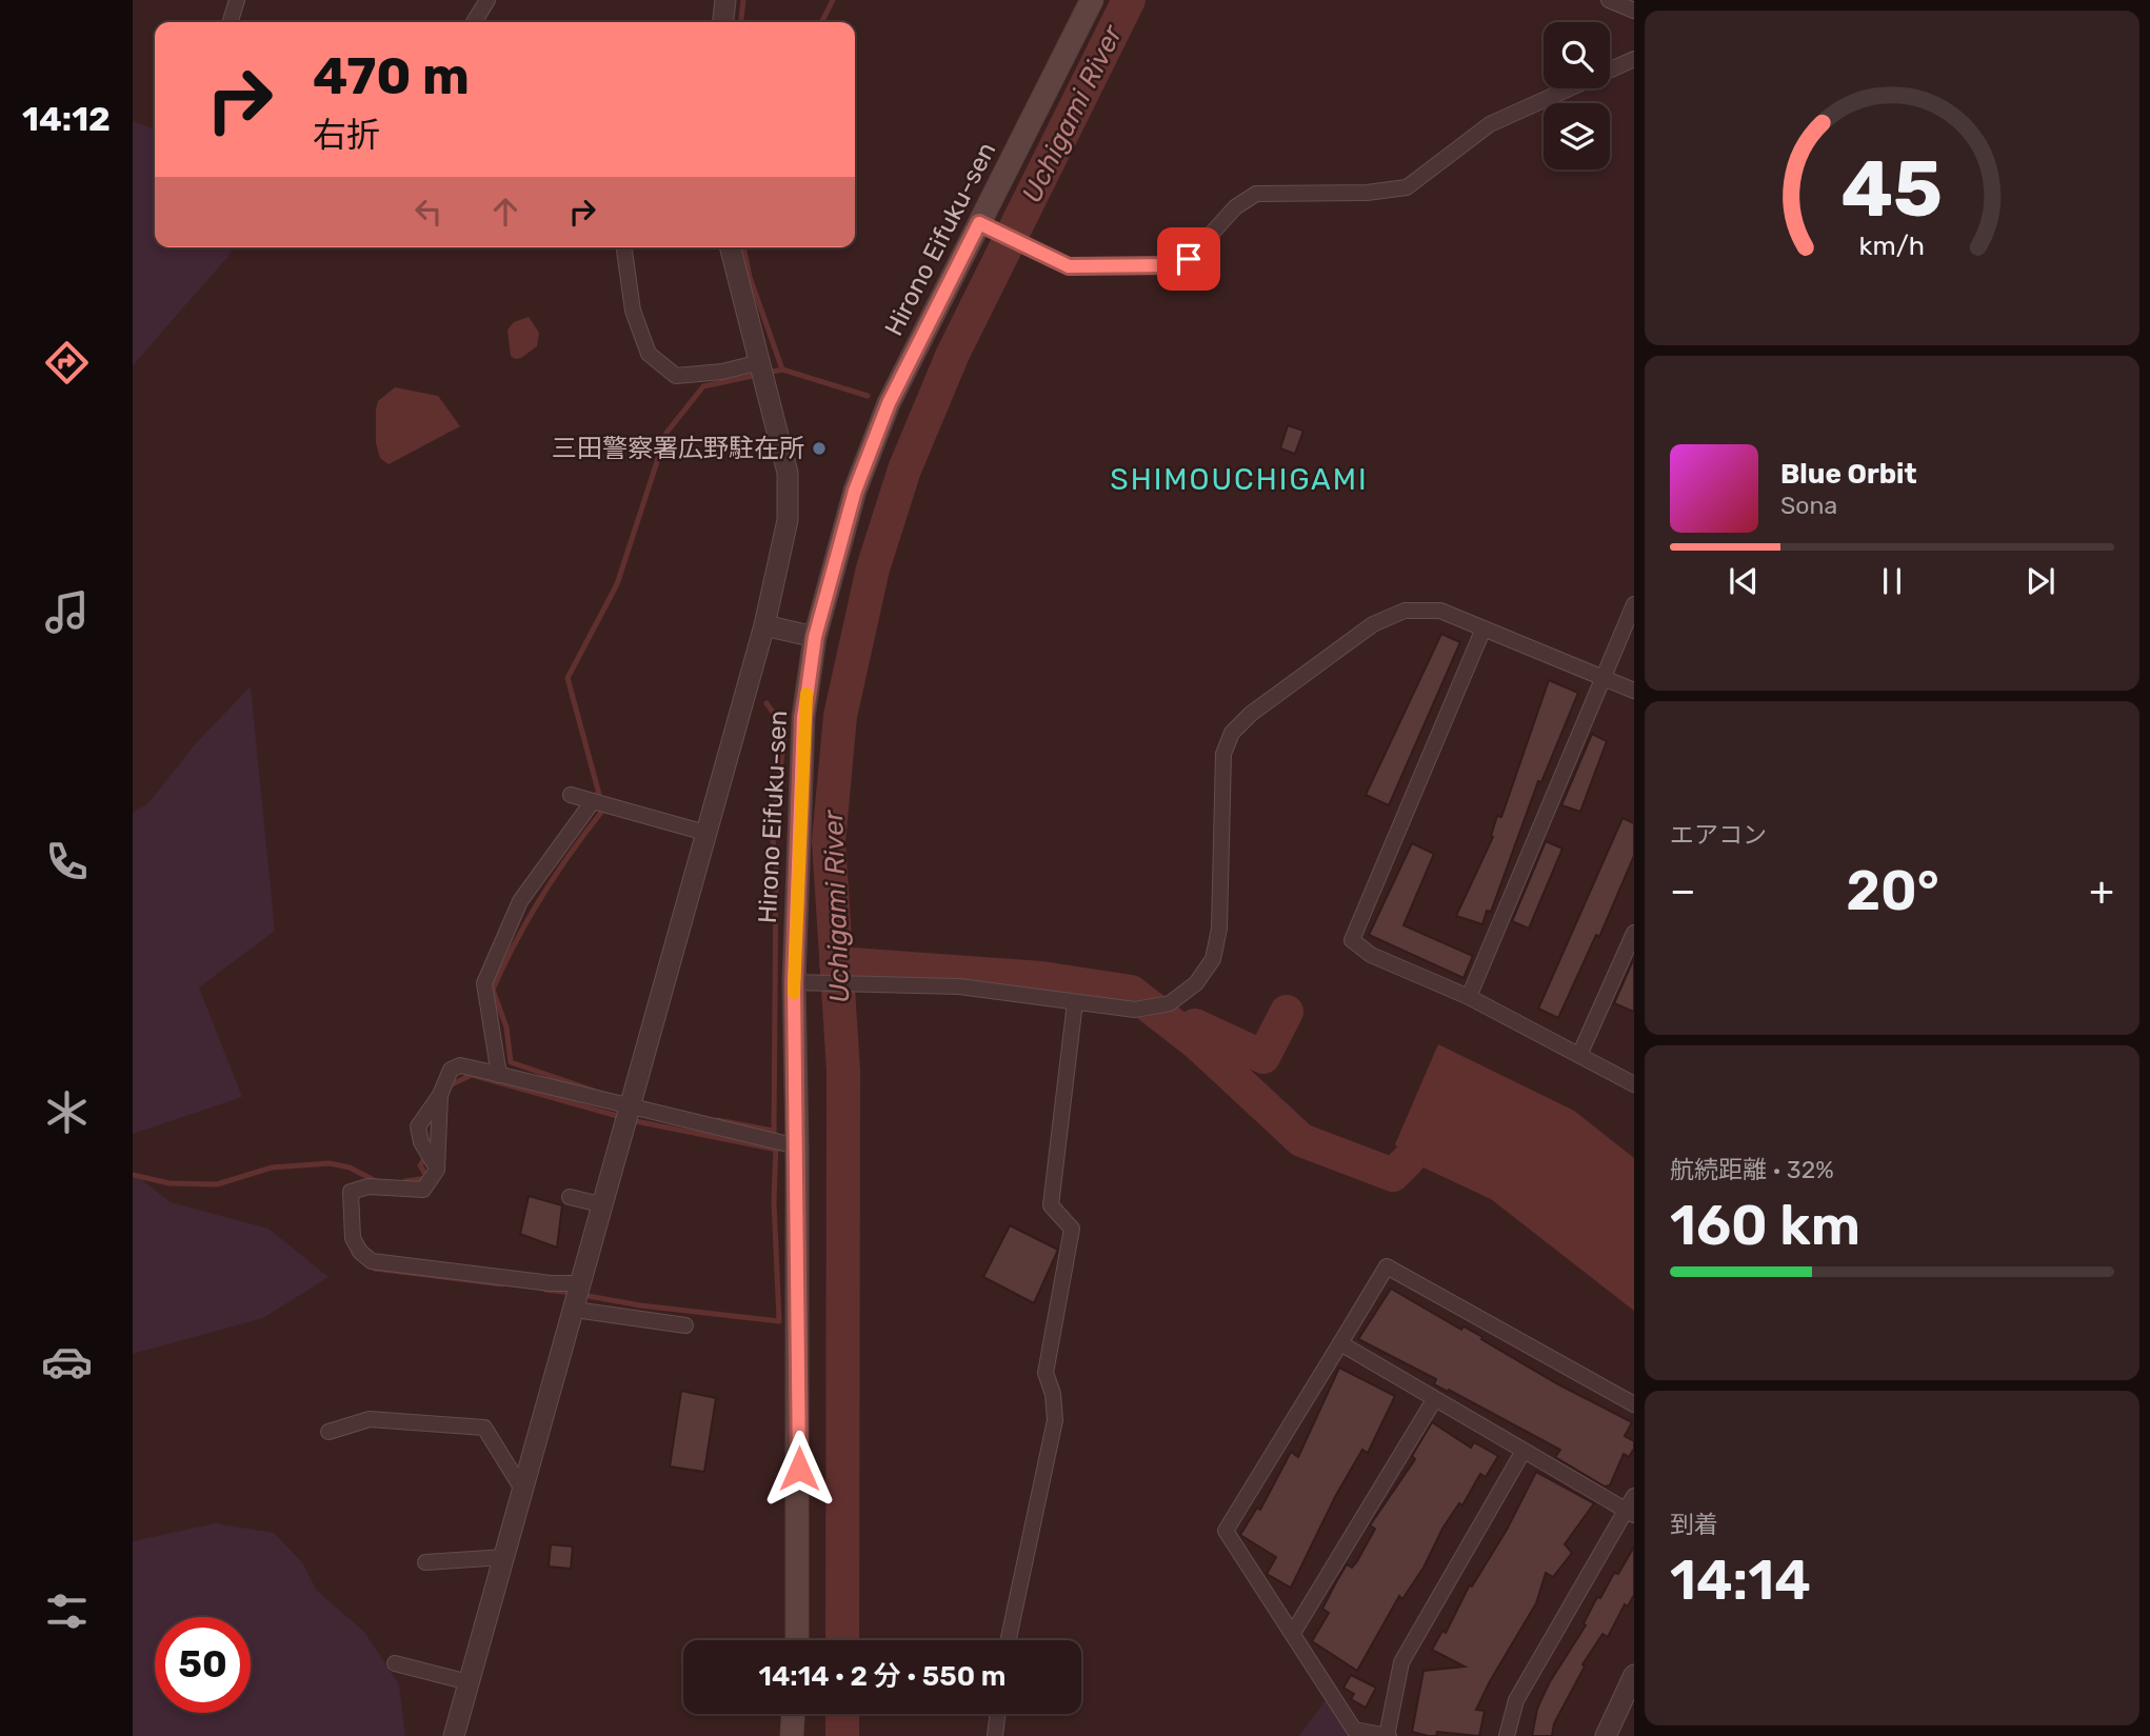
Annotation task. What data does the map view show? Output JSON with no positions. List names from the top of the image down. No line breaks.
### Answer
{"streets":{"main road":["Hirono Eifuku-sen"]},"districts":["SHIMOUCHIGAMI"],"water":["Uchigami River"],"places":["三田警察署広野駐在所"],"page":{"tabs":"14:12","turn":["470 m","右折"],"song":["Blue Orbit","Sona"],"tile":["エアコン",["航続距離 · 32%","160 km"],["到着","14:14"]],"heat":["−","20°","+"],"limit":"50","trip":"14:14 · 2 分 · 550 m","gauge":["45","km/h"]}}
